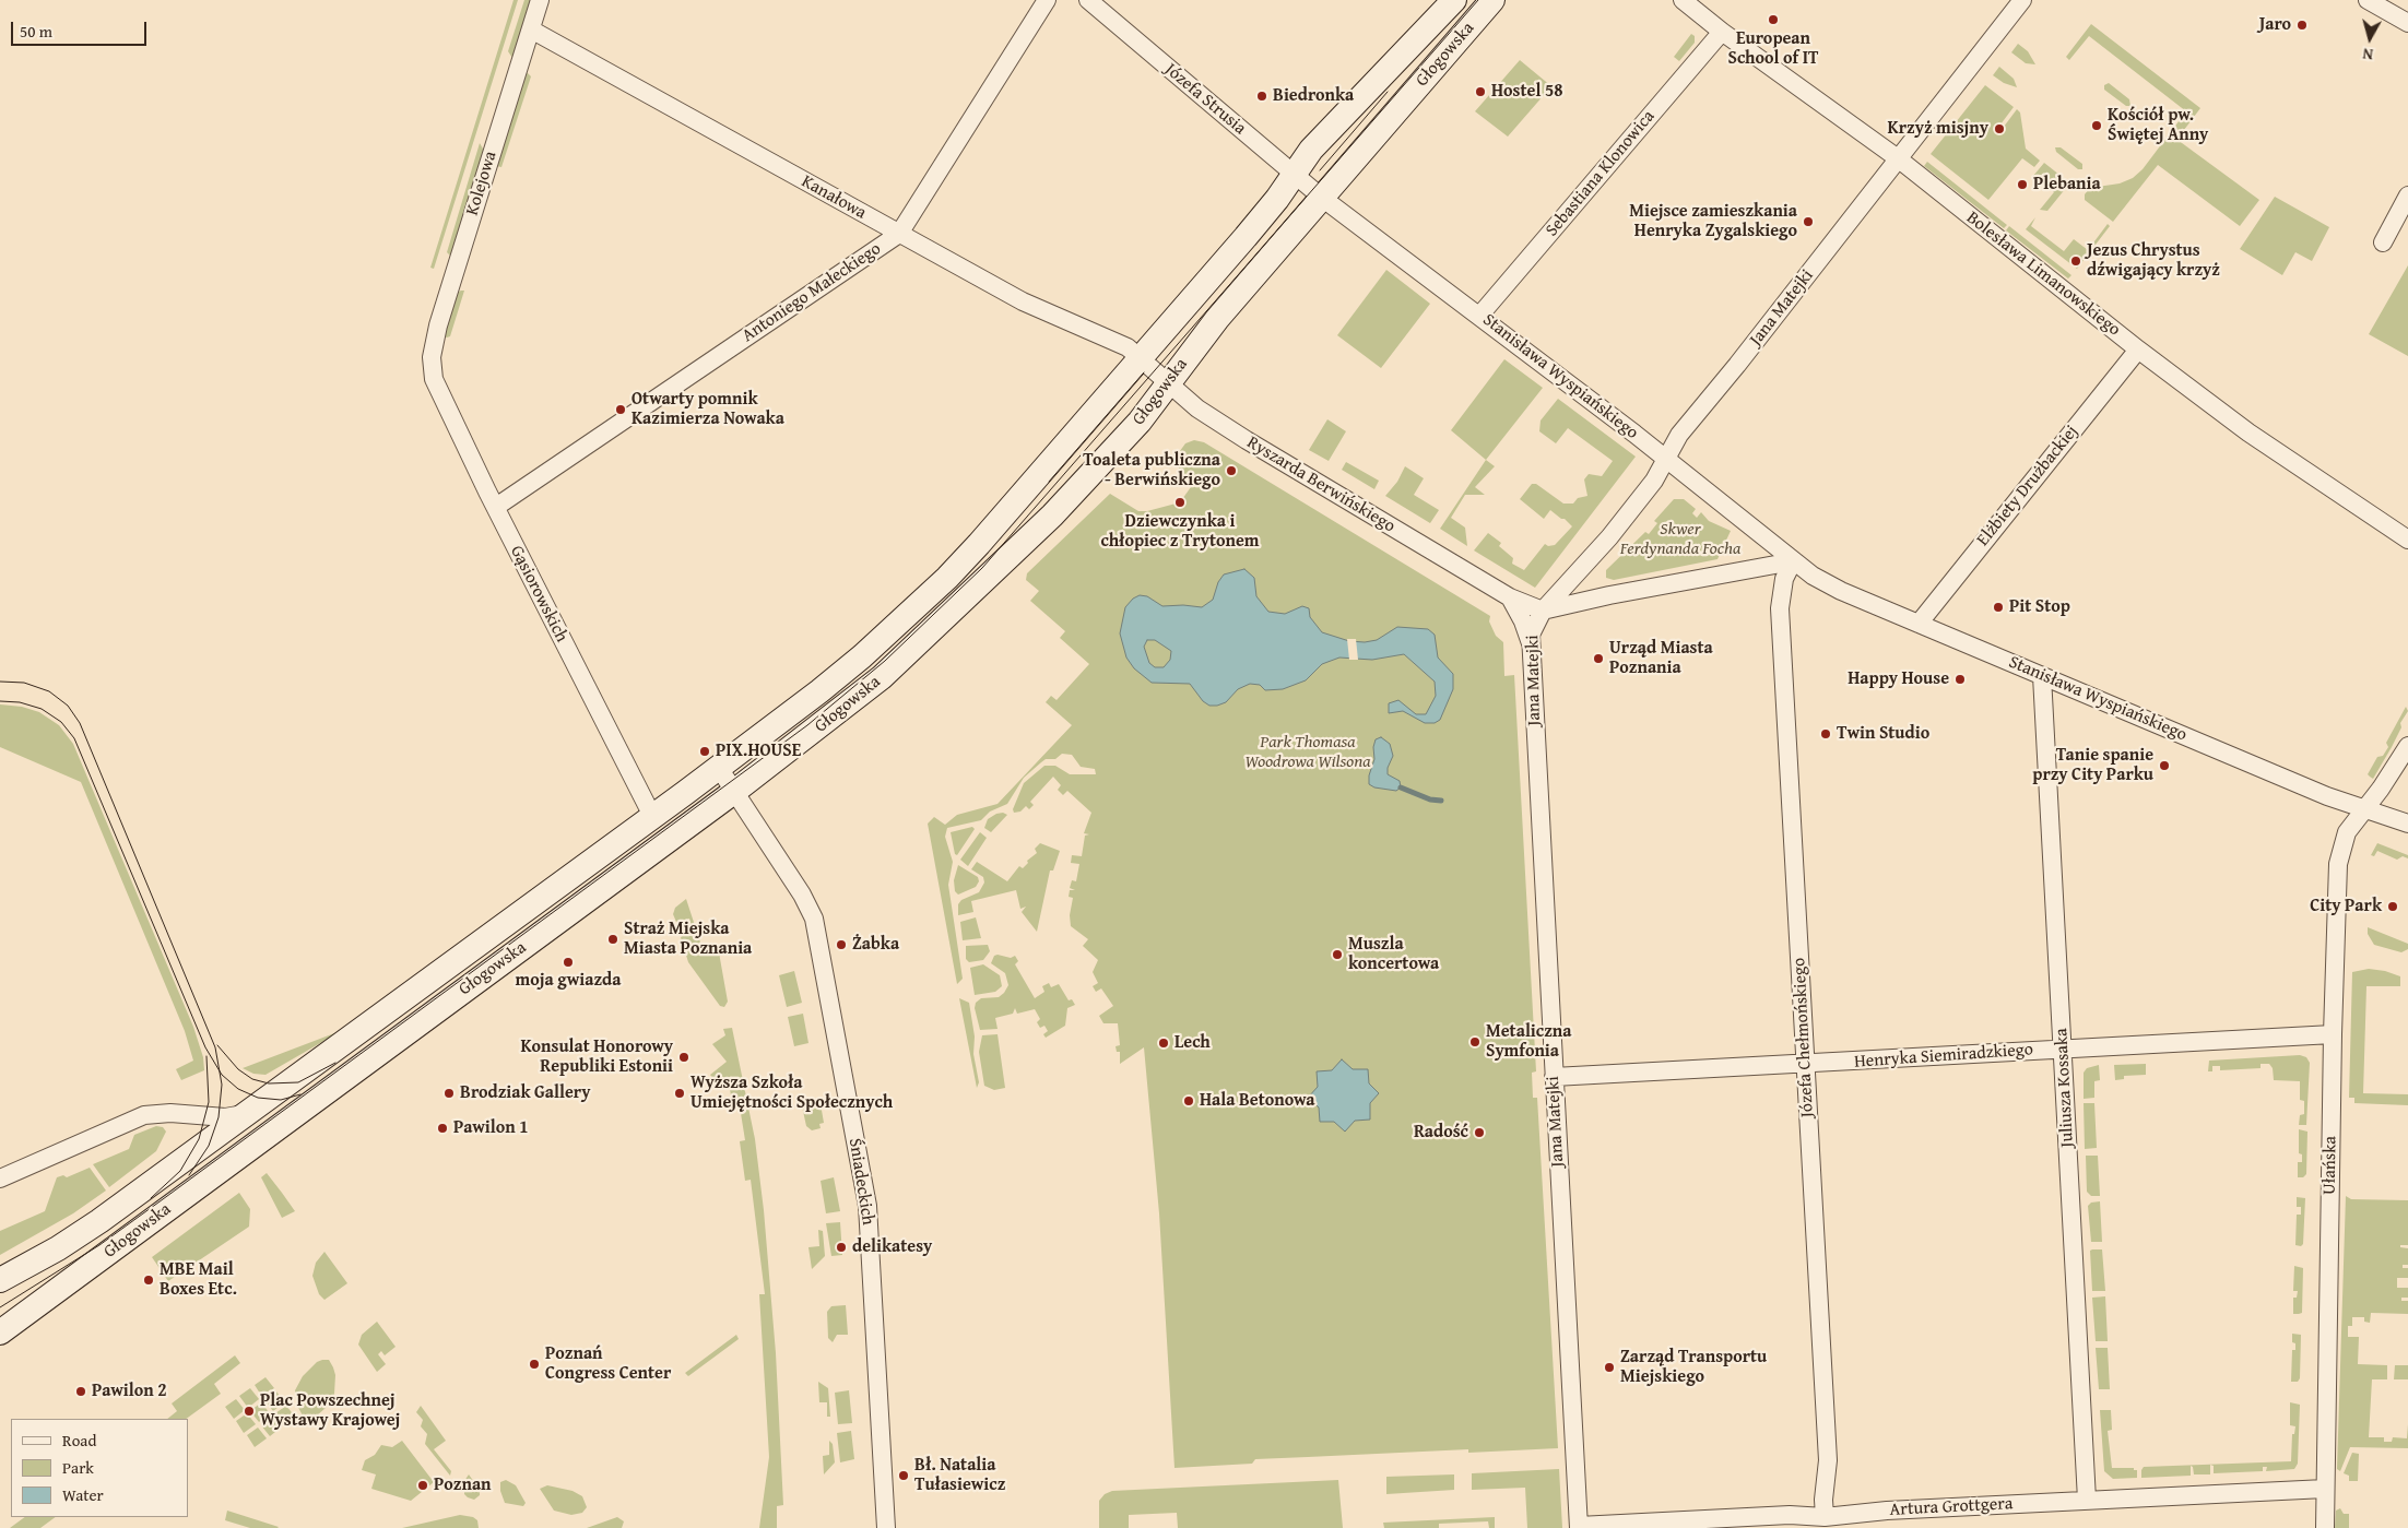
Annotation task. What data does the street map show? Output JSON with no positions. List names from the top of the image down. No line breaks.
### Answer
{"streets":{"street":["Głogowska","Józefa Strusia","Sebastiana Klonowica","Kolejowa","Kanałowa","Bolesława Limanowskiego","Antoniego Małeckiego","Jana Matejki","Stanisława Wyspiańskiego","Ryszarda Berwińskiego","Elżbiety Drużbackiej","Gąsiorowskich","Józefa Chełmońskiego","Henryka Siemiradzkiego","Juliusza Kossaka","Ułańska","Śniadeckich","Artura Grottgera"]},"crossings":[["Głogowska","Józefa Strusia"],["Głogowska","Kanałowa"],["Głogowska","Stanisława Wyspiańskiego"],["Głogowska","Ryszarda Berwińskiego"],["Głogowska","Gąsiorowskich"],["Głogowska","Śniadeckich"],["Józefa Strusia","Stanisława Wyspiańskiego"],["Sebastiana Klonowica","Bolesława Limanowskiego"],["Sebastiana Klonowica","Stanisława Wyspiańskiego"],["Kolejowa","Kanałowa"],["Kolejowa","Gąsiorowskich"],["Kanałowa","Antoniego Małeckiego"],["Kanałowa","Ryszarda Berwińskiego"],["Bolesława Limanowskiego","Jana Matejki"],["Bolesława Limanowskiego","Elżbiety Drużbackiej"],["Antoniego Małeckiego","Gąsiorowskich"],["Jana Matejki","Stanisława Wyspiańskiego"],["Jana Matejki","Ryszarda Berwińskiego"],["Jana Matejki","Henryka Siemiradzkiego"],["Jana Matejki","Artura Grottgera"],["Stanisława Wyspiańskiego","Elżbiety Drużbackiej"],["Stanisława Wyspiańskiego","Józefa Chełmońskiego"],["Stanisława Wyspiańskiego","Juliusza Kossaka"],["Stanisława Wyspiańskiego","Ułańska"],["Józefa Chełmońskiego","Henryka Siemiradzkiego"],["Józefa Chełmońskiego","Artura Grottgera"],["Henryka Siemiradzkiego","Juliusza Kossaka"],["Henryka Siemiradzkiego","Ułańska"],["Juliusza Kossaka","Artura Grottgera"],["Ułańska","Artura Grottgera"]],"parks":["Skwer Ferdynanda Focha","Park Thomasa Woodrowa Wilsona"],"places":["European School of IT","Jaro","Hostel 58","Biedronka","Kościół pw. Świętej Anny","Krzyż misjny","Plebania","Miejsce zamieszkania Henryka Zygalskiego","Jezus Chrystus dźwigający krzyż","Otwarty pomnik Kazimierza Nowaka","Toaleta publiczna - Berwińskiego","Dziewczynka i chłopiec z Trytonem","Pit Stop","Urząd Miasta Poznania","Happy House","Twin Studio","PIX.HOUSE","Tanie spanie przy City Parku","City Park","Straż Miejska Miasta Poznania","Żabka","Muszla koncertowa","moja gwiazda","Metaliczna Symfonia","Lech","Konsulat Honorowy Republiki Estonii","Brodziak Gallery","Wyższa Szkoła Umiejętności Społecznych","Hala Betonowa","Pawilon 1","Radość","delikatesy","MBE Mail Boxes Etc.","Poznań Congress Center","Zarząd Transportu Miejskiego","Pawilon 2","Plac Powszechnej Wystawy Krajowej","Bł. Natalia Tułasiewicz","Poznan"],"legend":["Road","Park","Water"],"scale_bar":"50 m","north":"bottom"}
